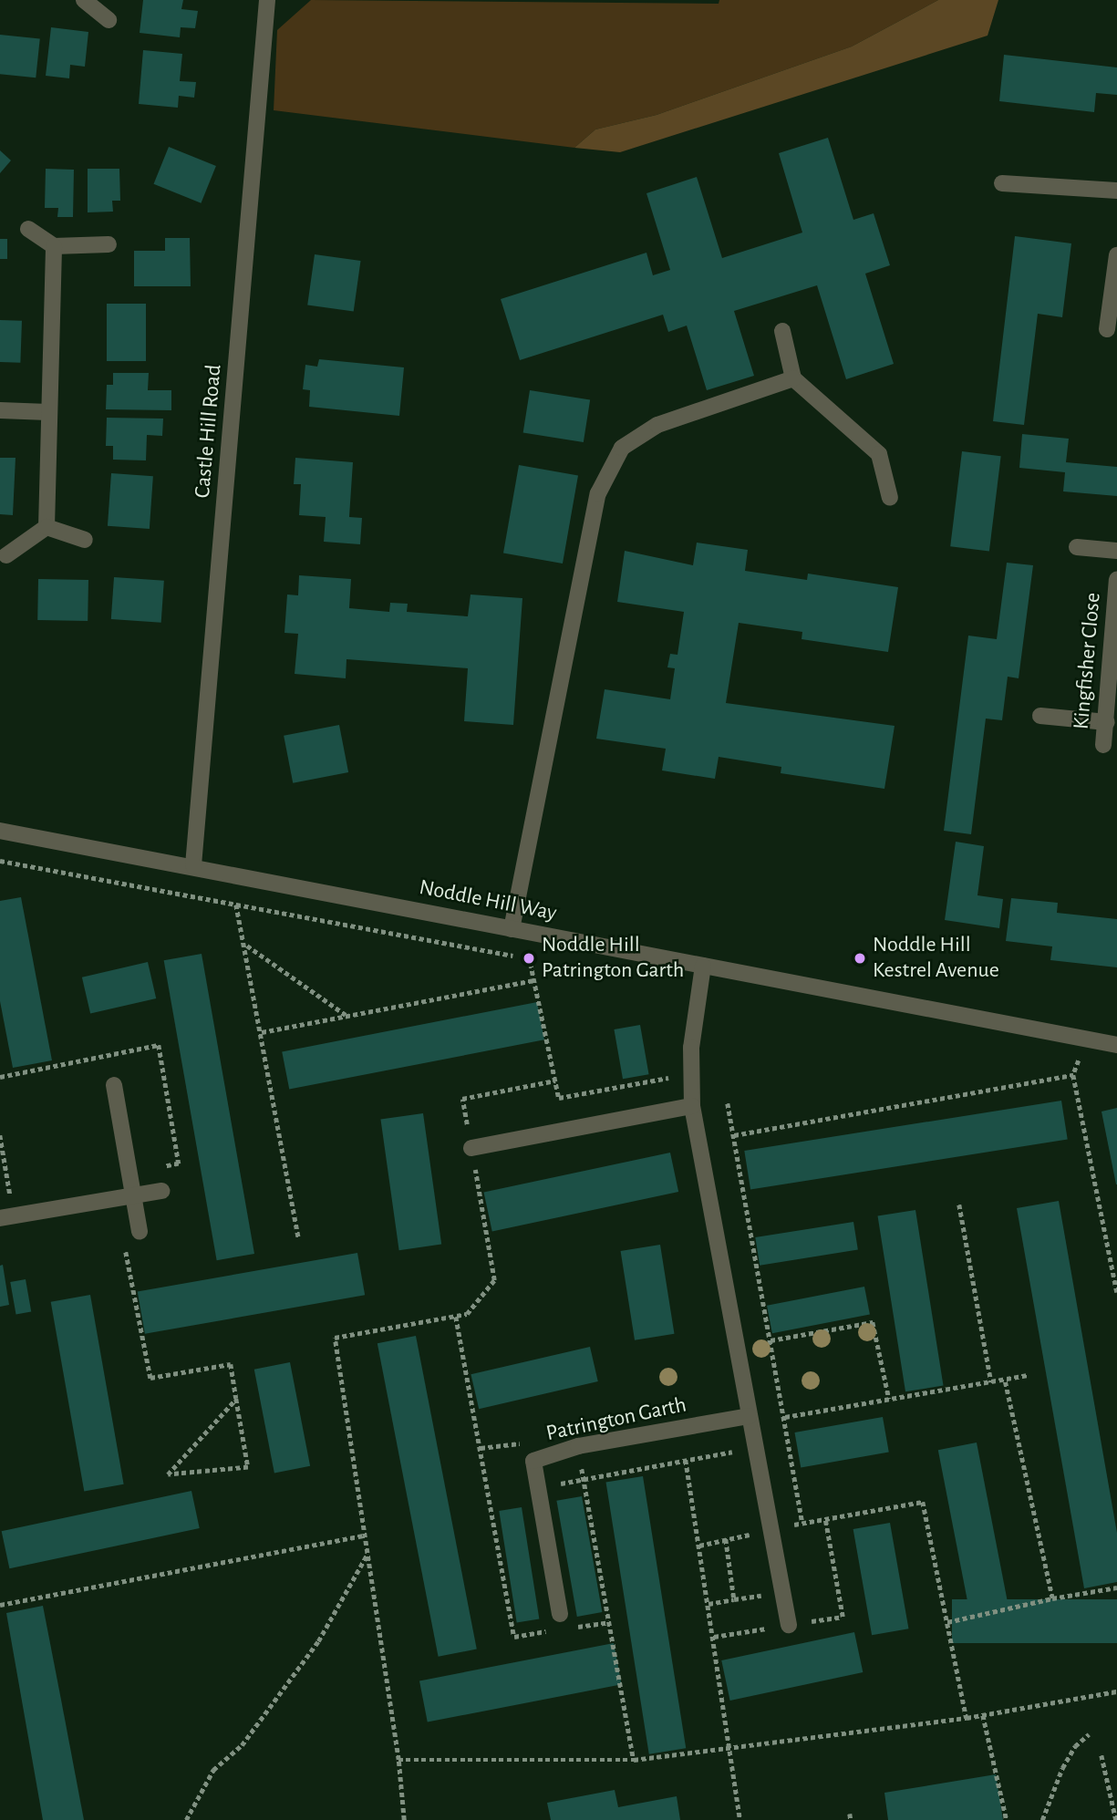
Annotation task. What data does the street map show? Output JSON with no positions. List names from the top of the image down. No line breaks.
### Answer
{"streets":{"street":["Castle Hill Road","Kingfisher Close","Noddle Hill Way","Patrington Garth"]},"crossings":[["Castle Hill Road","Noddle Hill Way"]],"places":["Noddle Hill Patrington Garth","Noddle Hill Kestrel Avenue"]}
